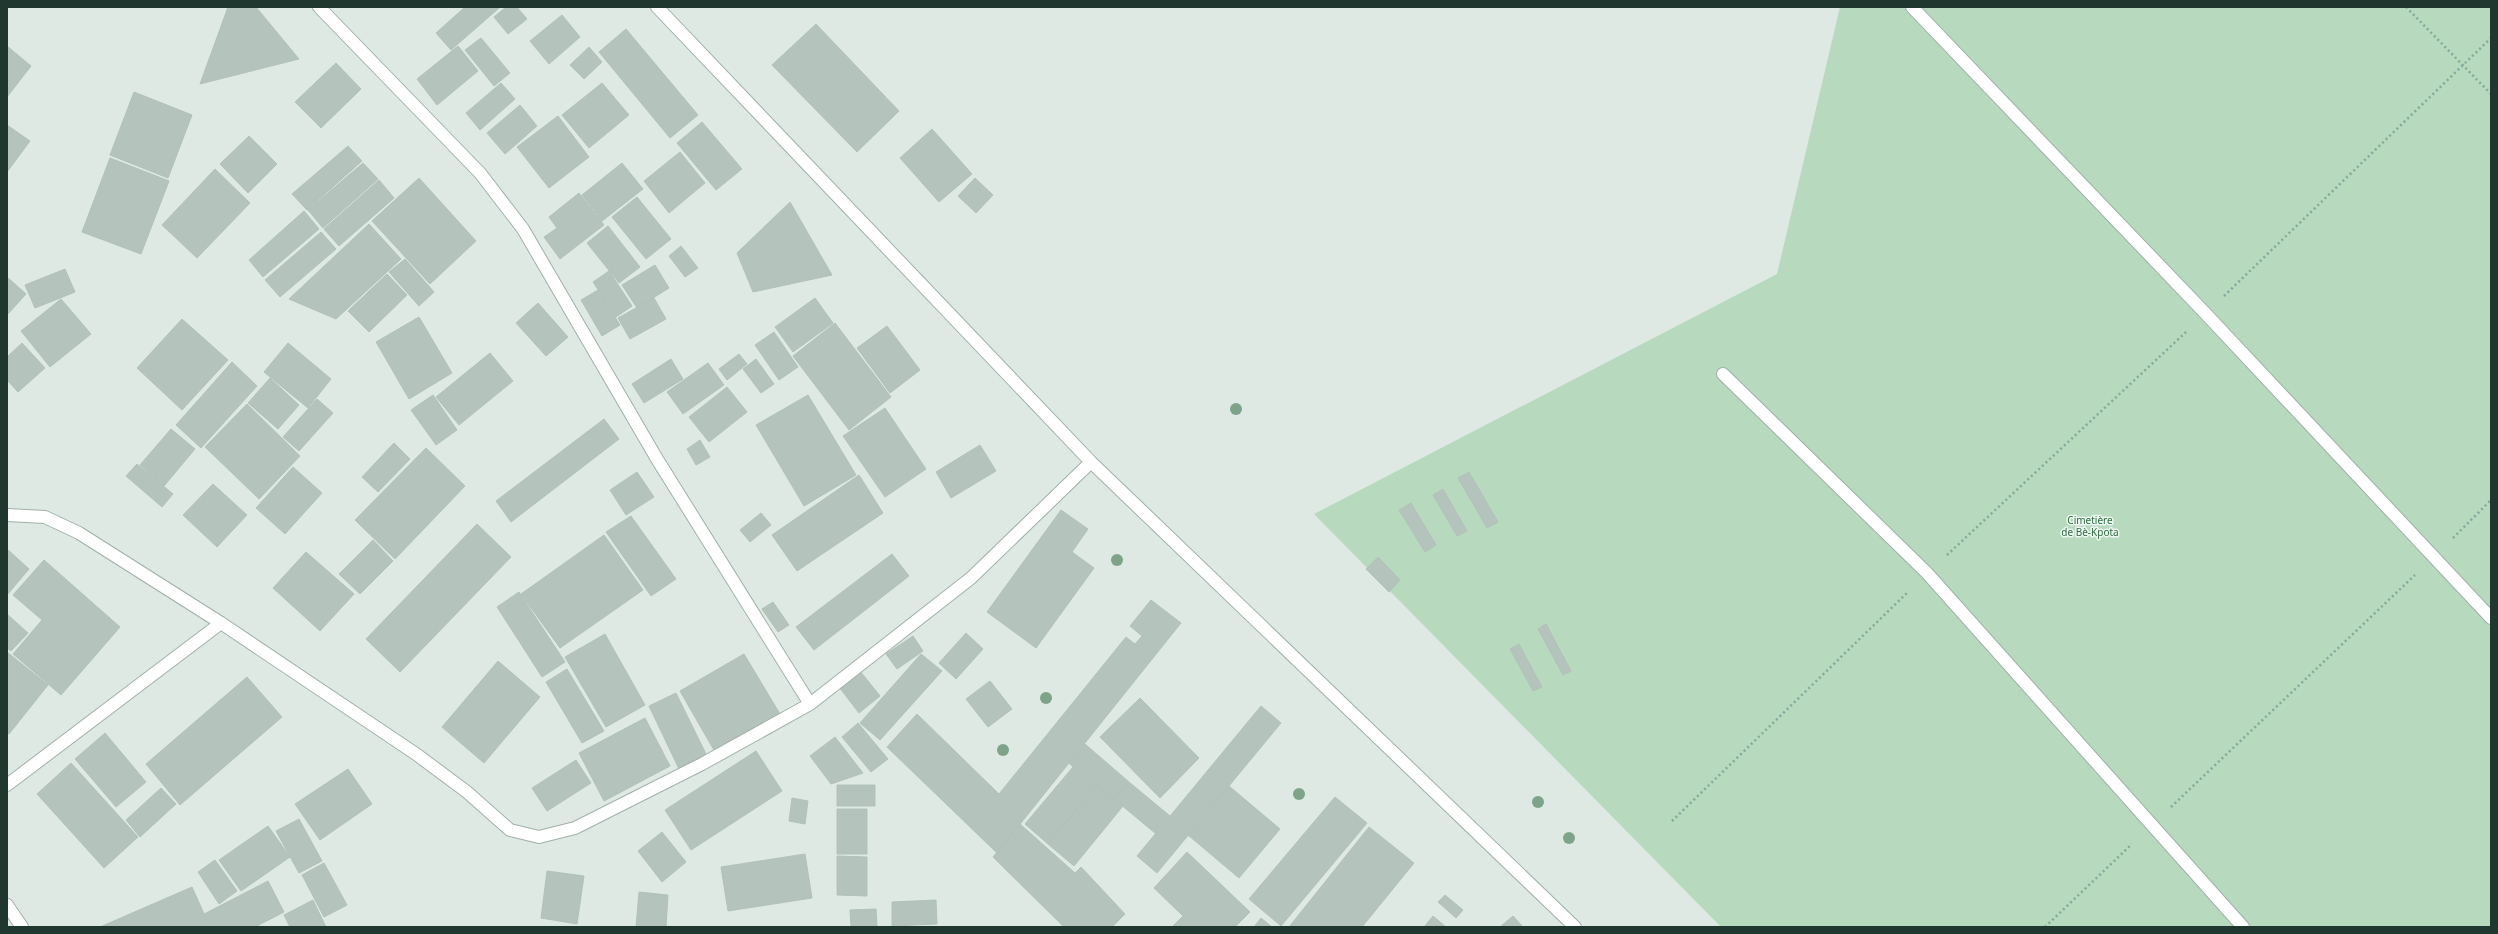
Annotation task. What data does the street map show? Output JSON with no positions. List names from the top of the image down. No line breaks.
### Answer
{"parks":["Cimetière de Bè-Kpota"]}
